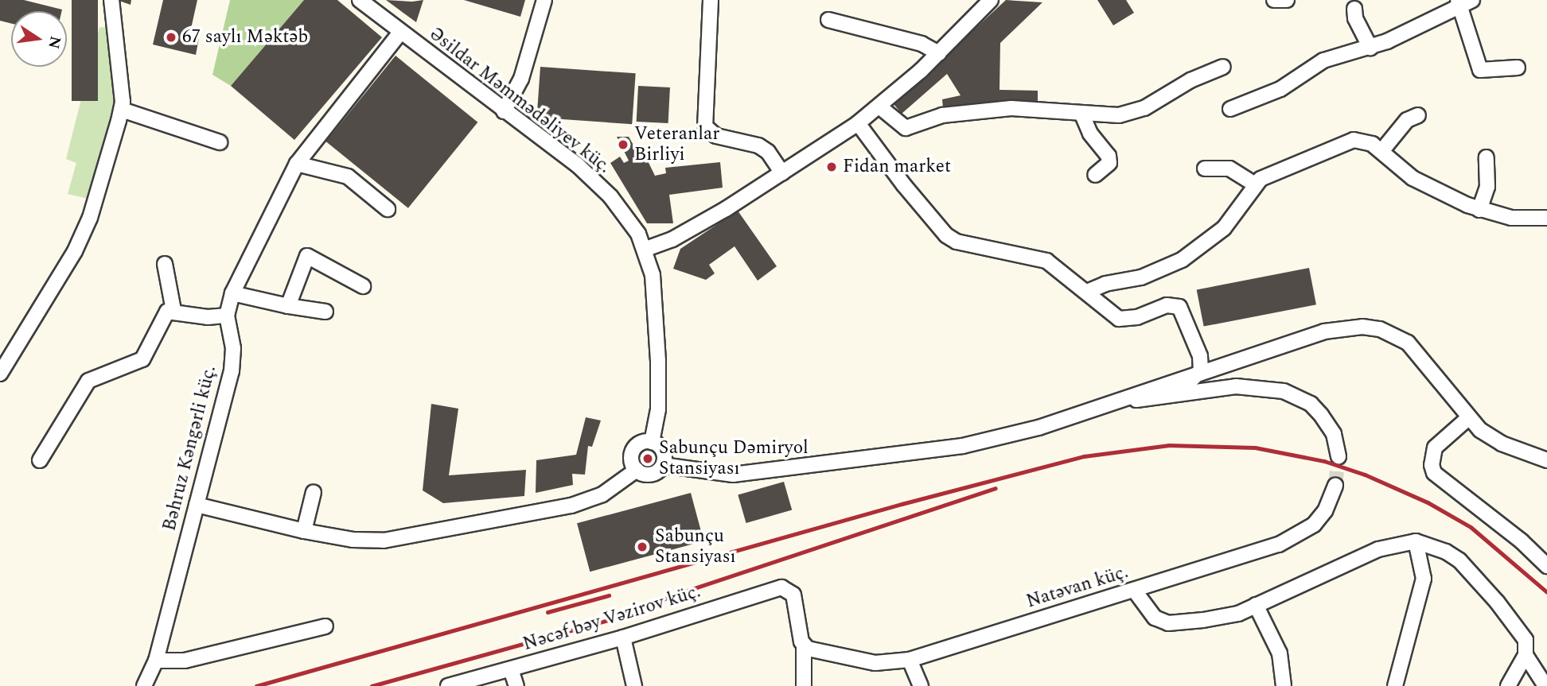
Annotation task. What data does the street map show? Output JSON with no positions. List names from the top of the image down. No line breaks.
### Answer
{"streets":{"street":["Əsildar Məmmədəliyev küç.","Bəhruz Kəngərli küç.","Natəvan küç.","Nəcəf bəy Vəzirov küç."]},"crossings":[["Əsildar Məmmədəliyev küç.","Bəhruz Kəngərli küç."],["Natəvan küç.","Nəcəf bəy Vəzirov küç."]],"places":["67 saylı Məktəb","Veteranlar Birliyi","Fidan market","Sabunçu Dəmiryol Stansiyası","Sabunçu Stansiyası"],"north":"right"}
